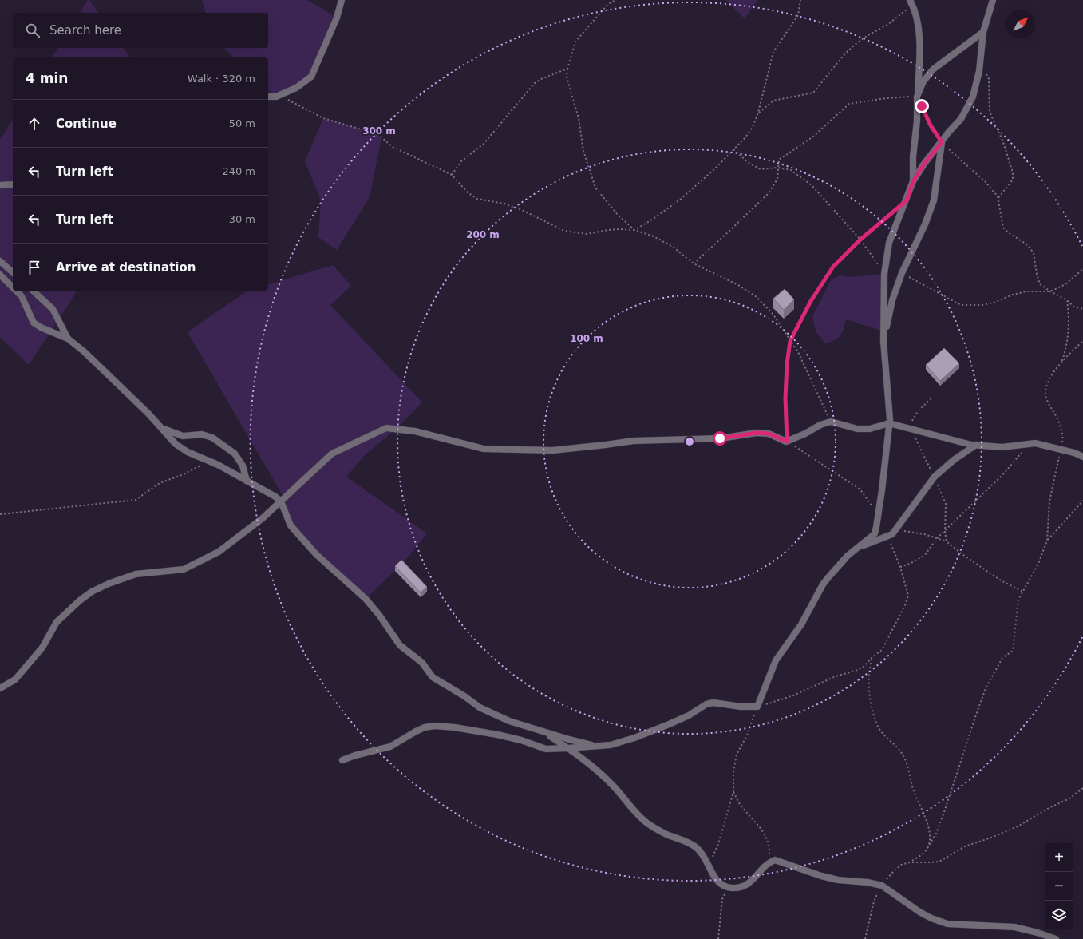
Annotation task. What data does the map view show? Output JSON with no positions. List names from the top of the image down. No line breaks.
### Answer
{"north":"top right","page":{"search":"Search here","heading":["4 min","Walk · 320 m"],"list":[["Continue","50 m"],["Turn left","240 m"],["Turn left","30 m"],"Arrive at destination"],"map_buttons":["+","−"]},"rings":["300 m","200 m","100 m"]}
